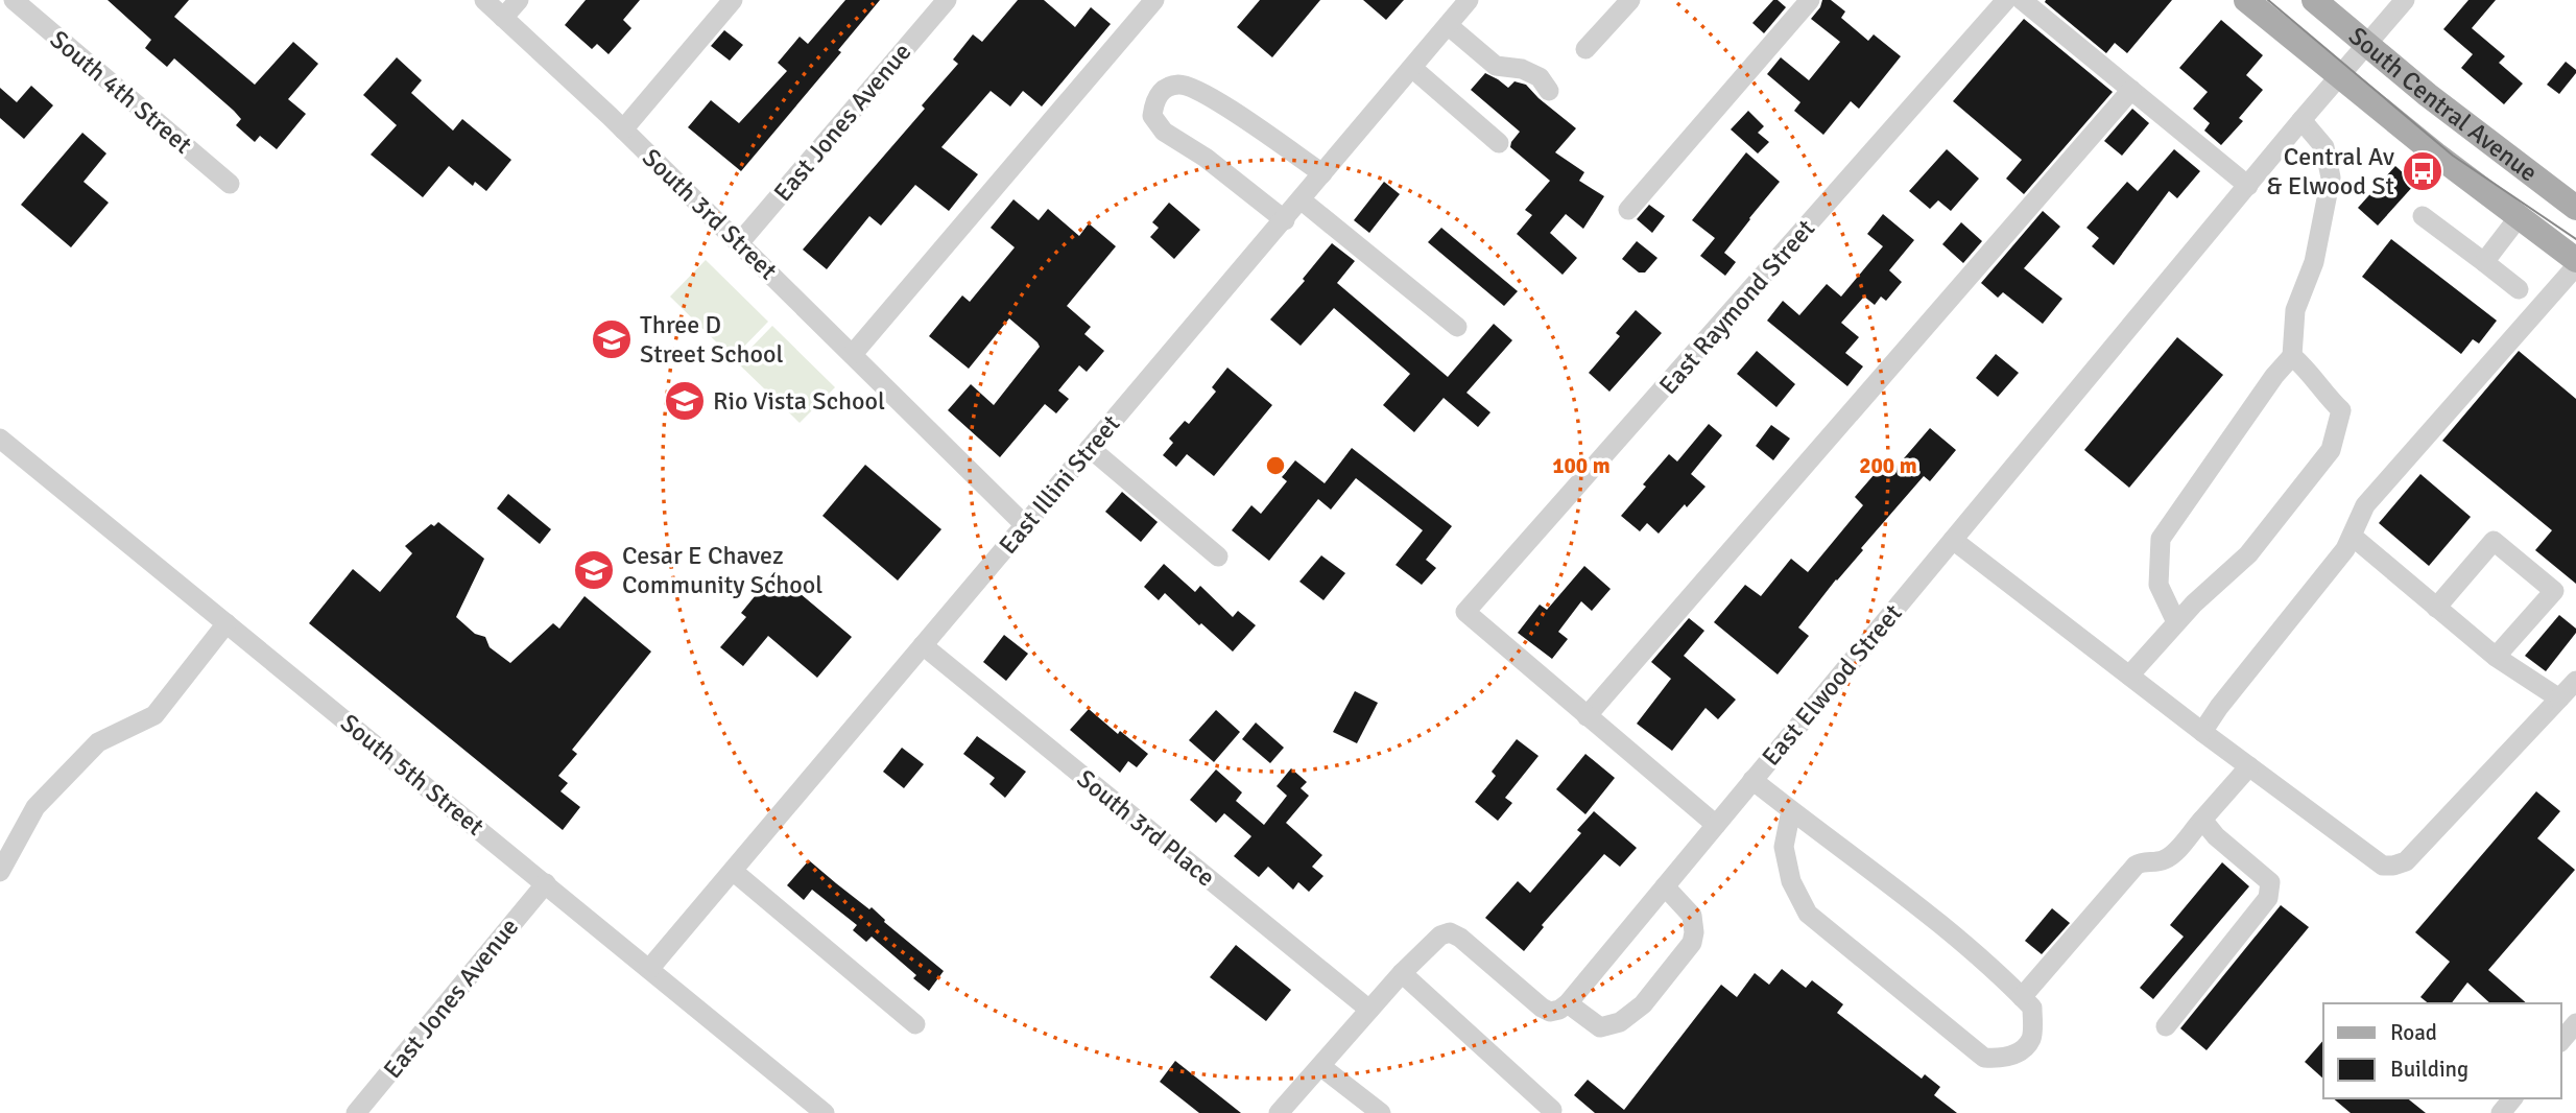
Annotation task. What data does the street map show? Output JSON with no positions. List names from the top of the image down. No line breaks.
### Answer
{"streets":{"main road":["South Central Avenue"],"street":["South 4th Street","East Jones Avenue","South 3rd Street","East Raymond Street","East Illini Street","East Elwood Street","South 5th Street","South 3rd Place"]},"crossings":[["South Central Avenue","East Elwood Street"],["East Jones Avenue","South 3rd Street"],["East Jones Avenue","South 5th Street"],["South 3rd Street","East Illini Street"],["East Illini Street","South 5th Street"],["East Illini Street","South 3rd Place"]],"places":{"bus stop":["Central Av & Elwood St"],"school or university":["Three D Street School","Rio Vista School","Cesar E Chavez Community School"]},"legend":["Road","Building"],"rings":["100 m","200 m"]}
